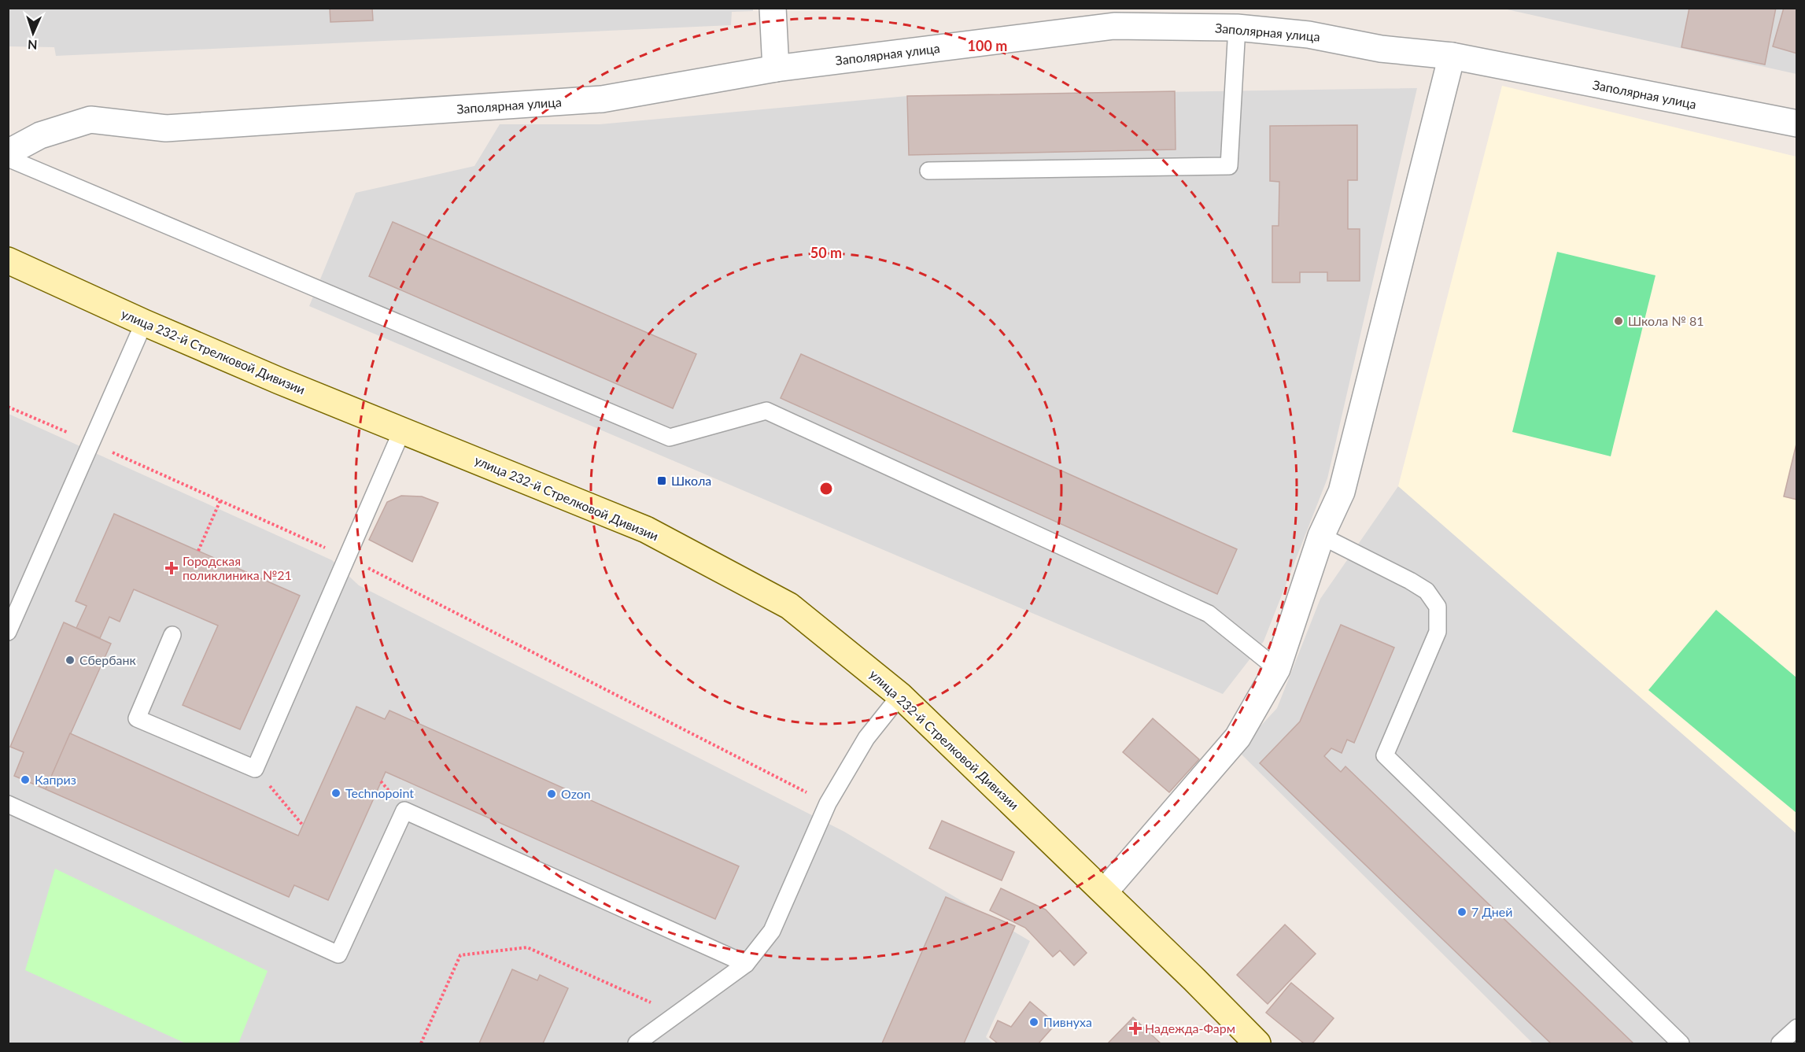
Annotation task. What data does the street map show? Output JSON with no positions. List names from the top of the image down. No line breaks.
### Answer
{"streets":{"street":["Заполярная улица","улица 232-й Стрелковой Дивизии"]},"places":{"other":["Школа № 81","Сбербанк","Каприз","Technopoint","Ozon","7 Дней","Пивнуха"],"transit":["Школа"],"health":["Городская поликлиника №21","Надежда-Фарм"]},"north":"bottom","rings":["100 m","50 m"]}
